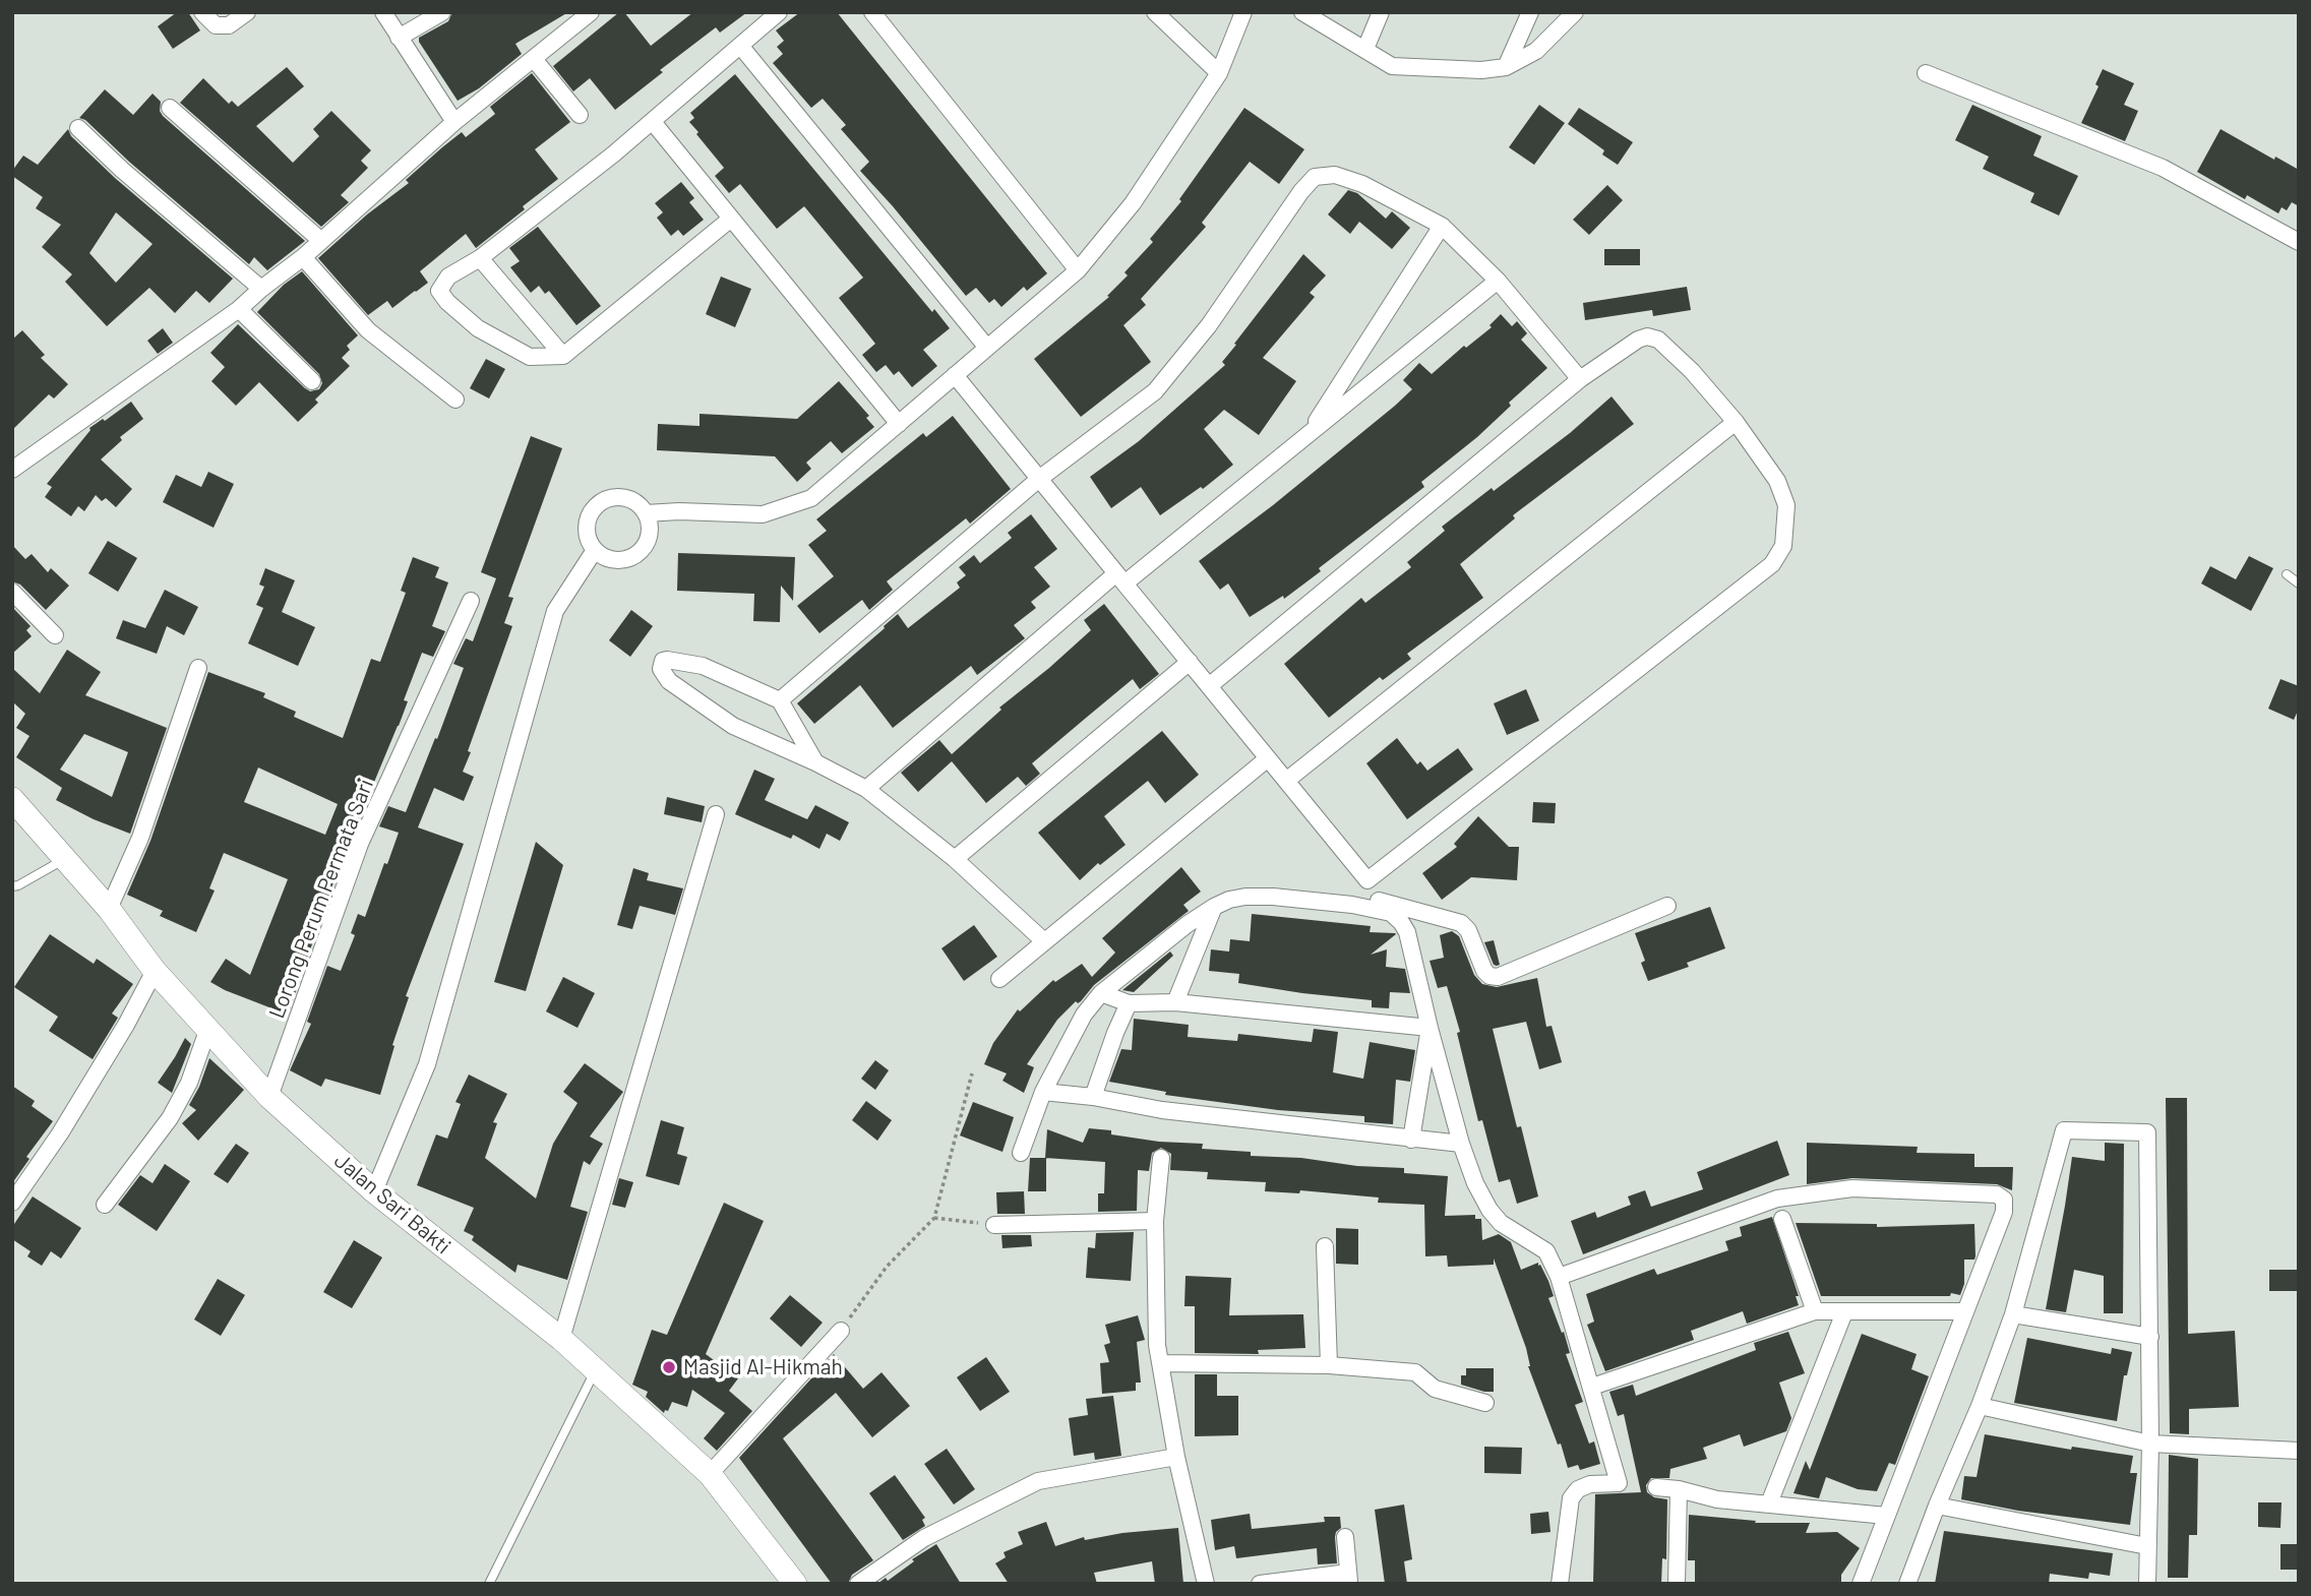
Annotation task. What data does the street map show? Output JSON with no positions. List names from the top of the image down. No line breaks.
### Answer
{"streets":{"main road":["Jalan Sari Bakti"],"street":["Lorong Perum Permata Sari"]},"crossings":[["Lorong Perum Permata Sari","Jalan Sari Bakti"]],"places":["Masjid Al-Hikmah"]}
